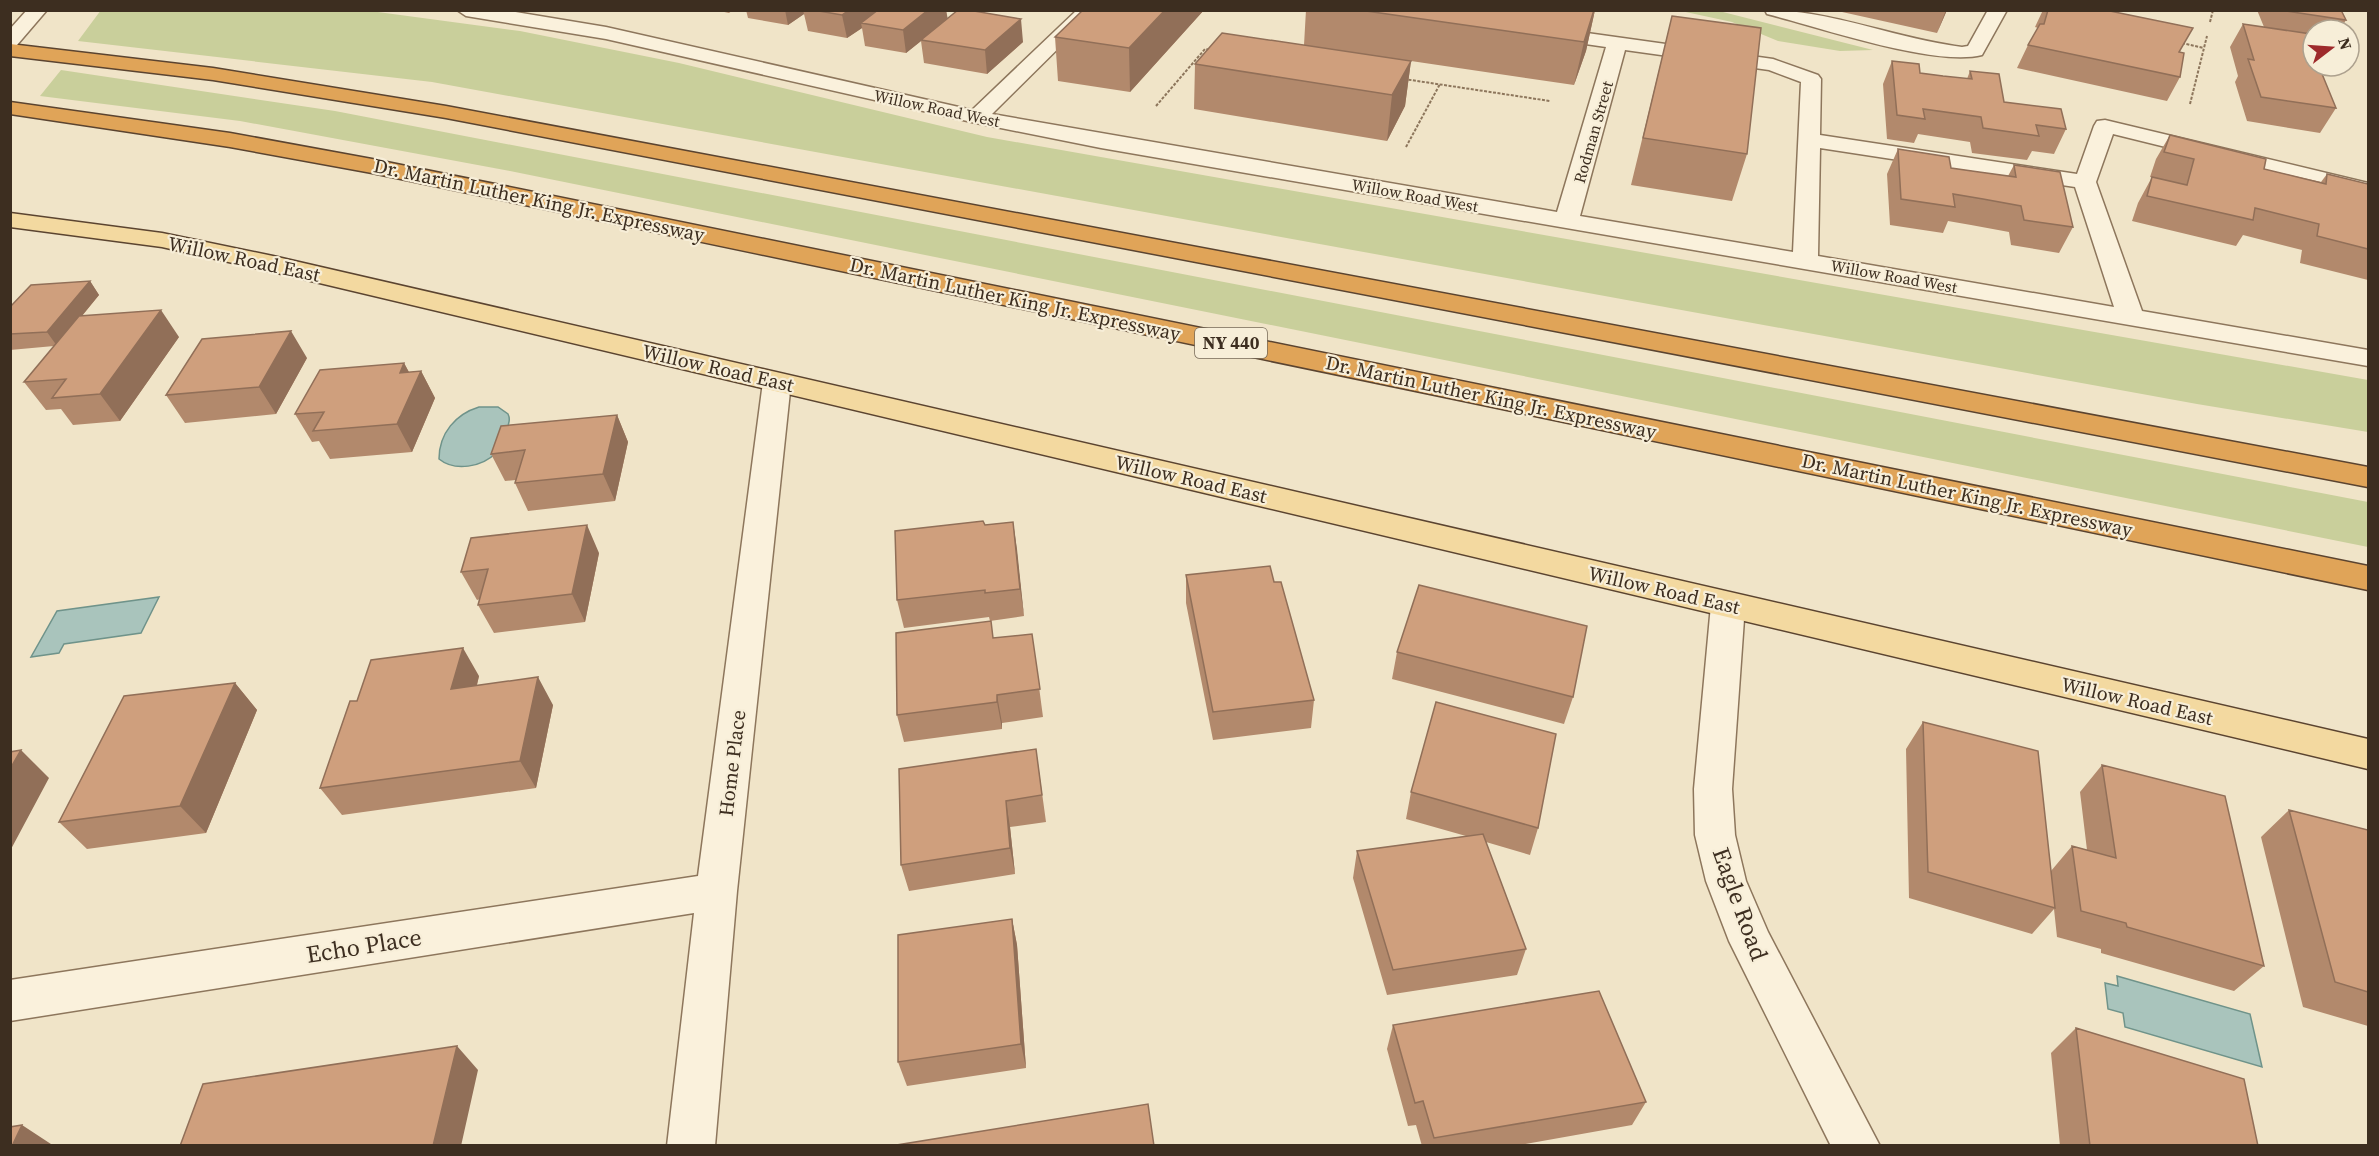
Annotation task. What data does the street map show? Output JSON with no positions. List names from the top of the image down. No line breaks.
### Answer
{"streets":{"highway":["Dr. Martin Luther King Jr. Expressway","NY 440"],"main road":["Willow Road East"],"street":["Willow Road West","Rodman Street","Home Place","Eagle Road","Echo Place"]},"crossings":[["Willow Road West","Rodman Street"],["Willow Road East","Home Place"],["Willow Road East","Eagle Road"],["Home Place","Echo Place"]],"north":"right"}
